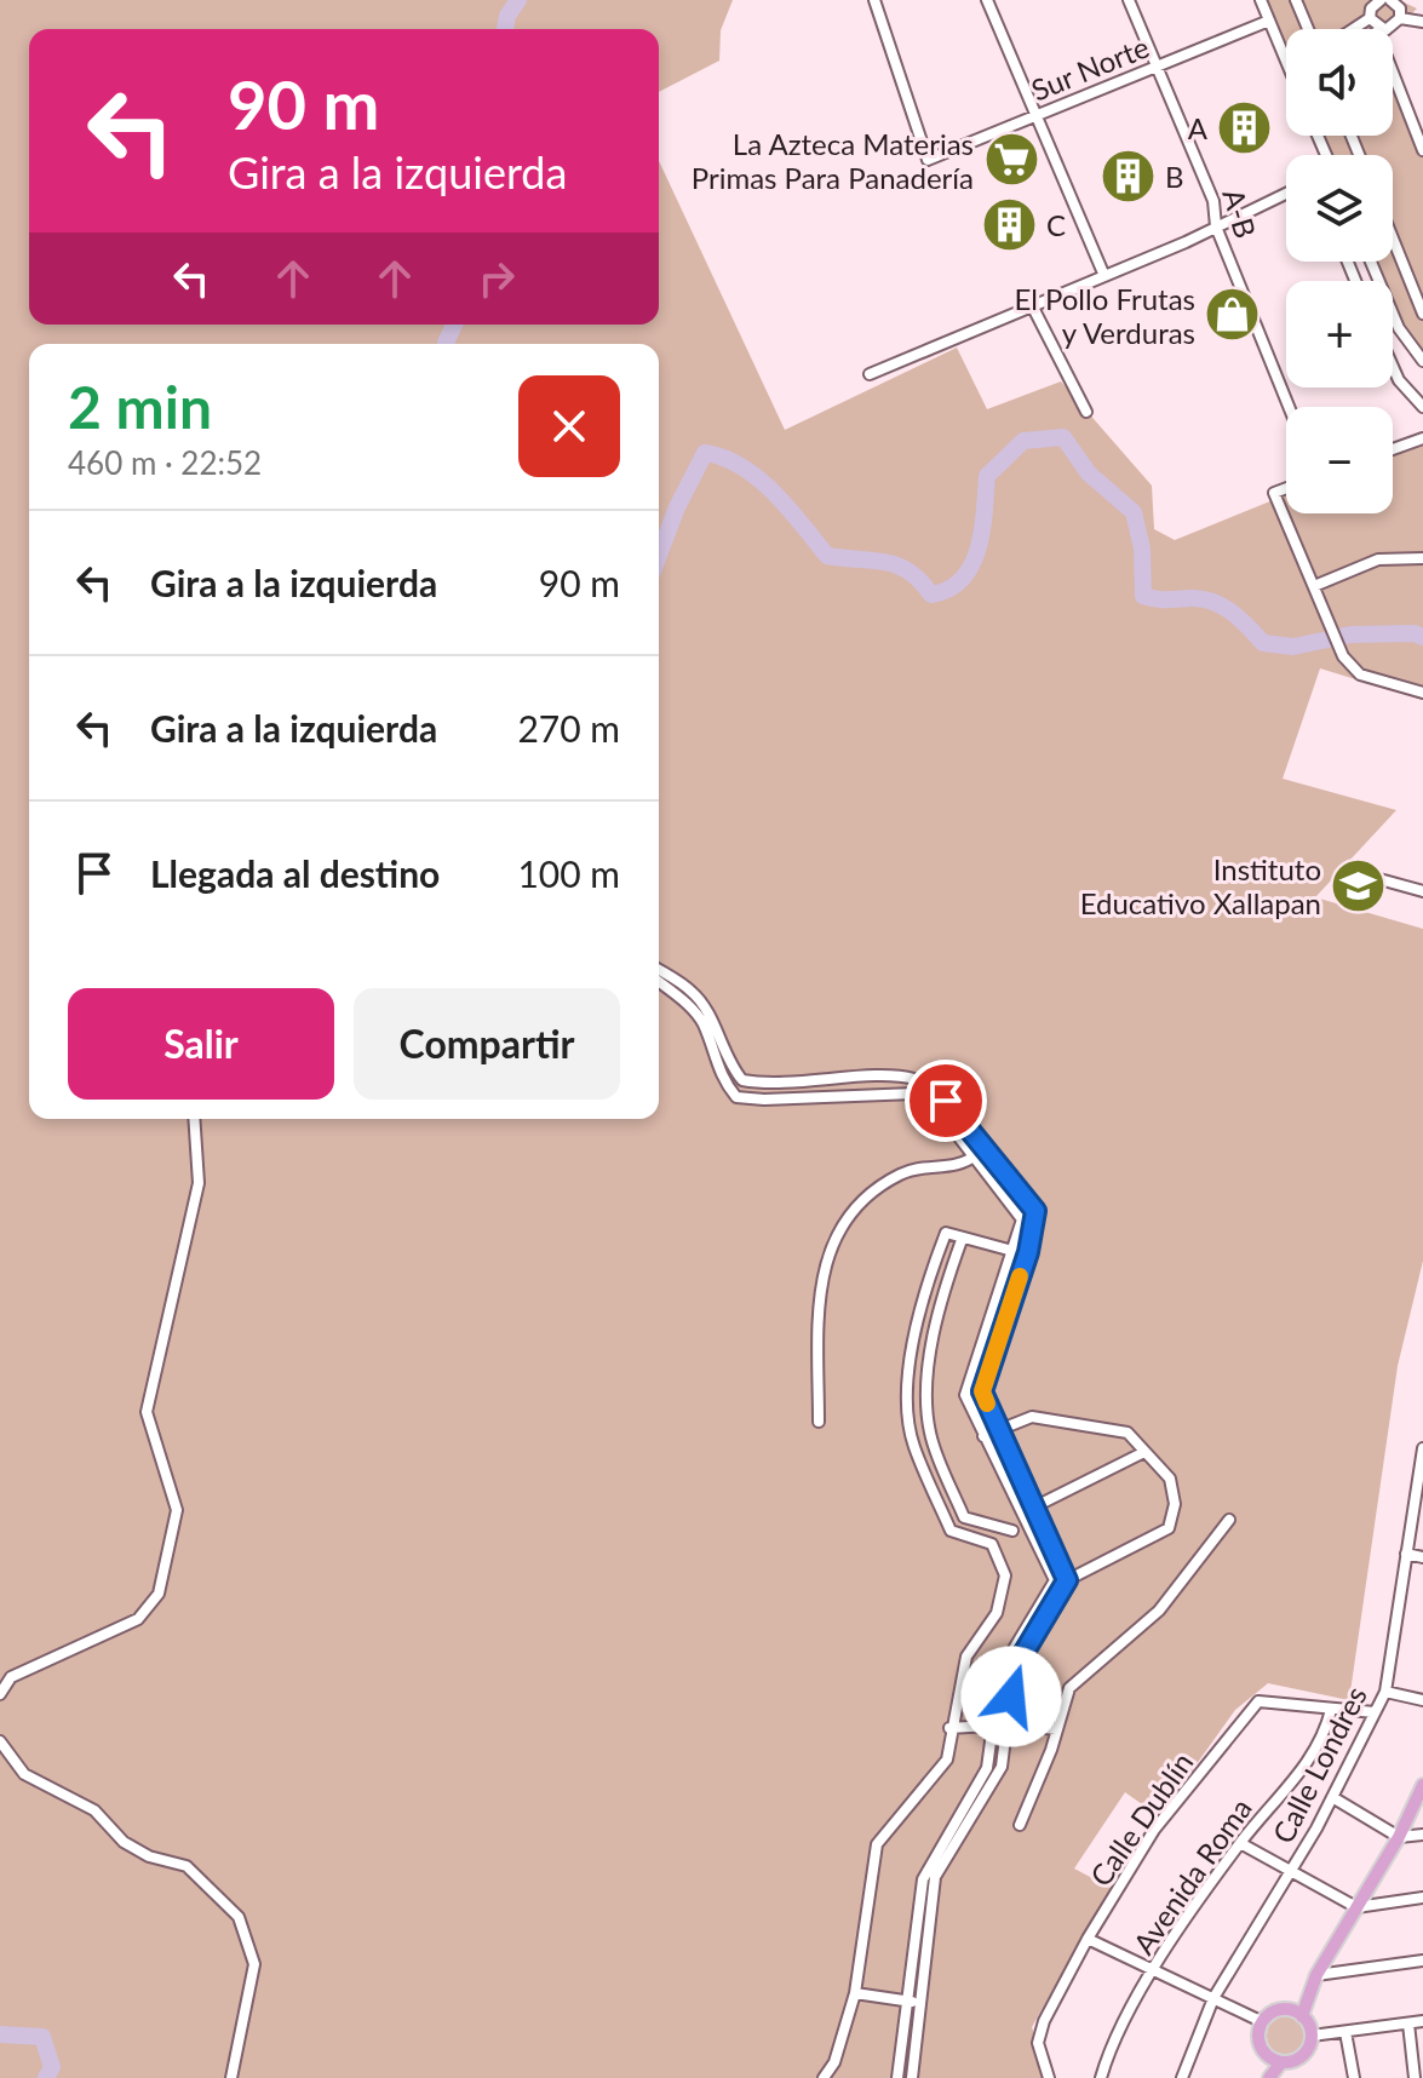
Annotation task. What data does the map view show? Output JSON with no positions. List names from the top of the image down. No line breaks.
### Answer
{"streets":{"street":["Sur Norte","A-B","Calle Londres","Calle Dublín","Avenida Roma"]},"crossings":[["Sur Norte","A-B"],["Calle Londres","Calle Dublín"],["Calle Dublín","Avenida Roma"]],"places":{"building":["A","B","C"],"supermarket":["La Azteca Materias Primas Para Panadería"],"shop":["El Pollo Frutas y Verduras"],"school or university":["Instituto Educativo Xallapan"]},"page":{"map_buttons":["+","−"],"turn":["90 m","Gira a la izquierda"],"heading":["2 min","460 m · 22:52"],"list":[{"name":"Gira a la izquierda","value":"90 m"},{"name":"Gira a la izquierda","value":"270 m"},{"name":"Llegada al destino","value":"100 m"}],"buttons":["Salir","Compartir"]}}
